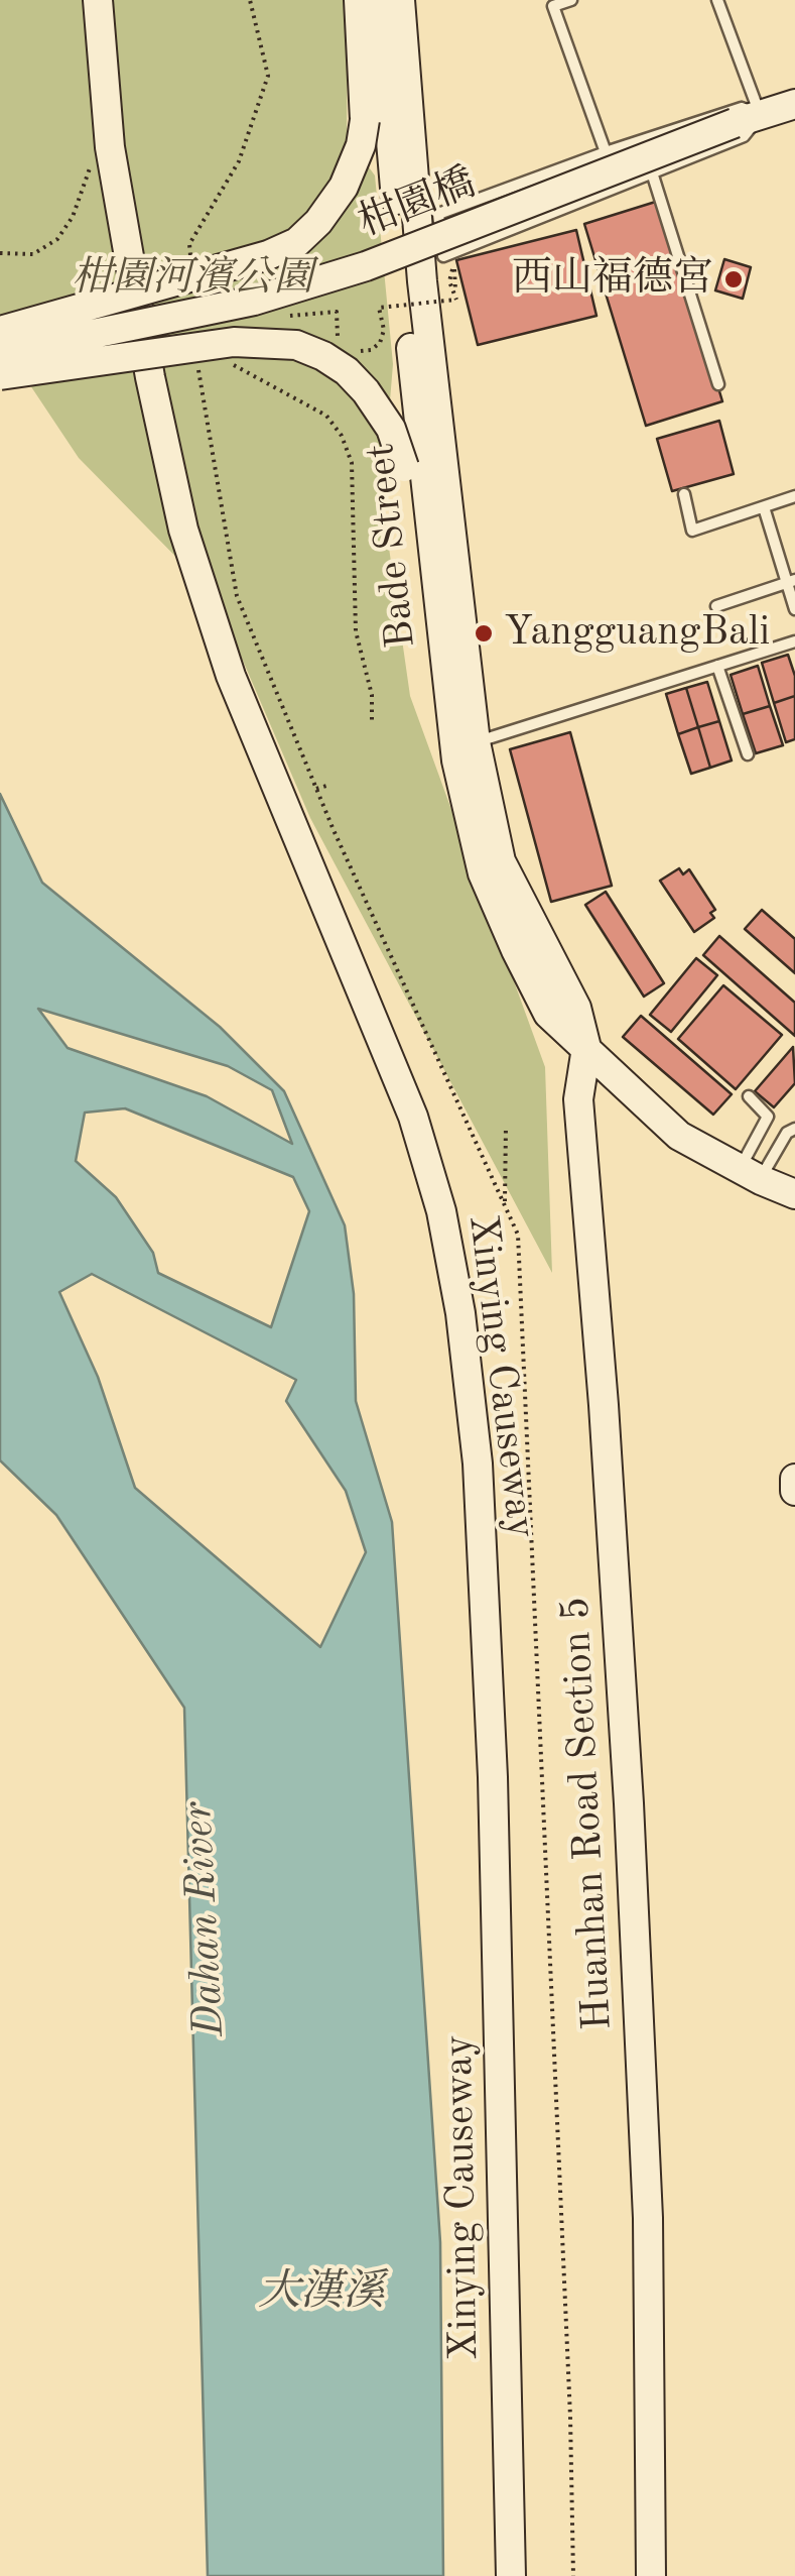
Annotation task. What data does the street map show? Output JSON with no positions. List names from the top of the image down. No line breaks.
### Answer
{"streets":{"street":["柑園橋","Bade Street","Xinying Causeway","Huanhan Road Section 5"]},"crossings":[["Bade Street","Huanhan Road Section 5"]],"water":["Dahan River","大漢溪"],"parks":["柑園河濱公園"],"places":["西山福德宮","YangguangBali"]}
